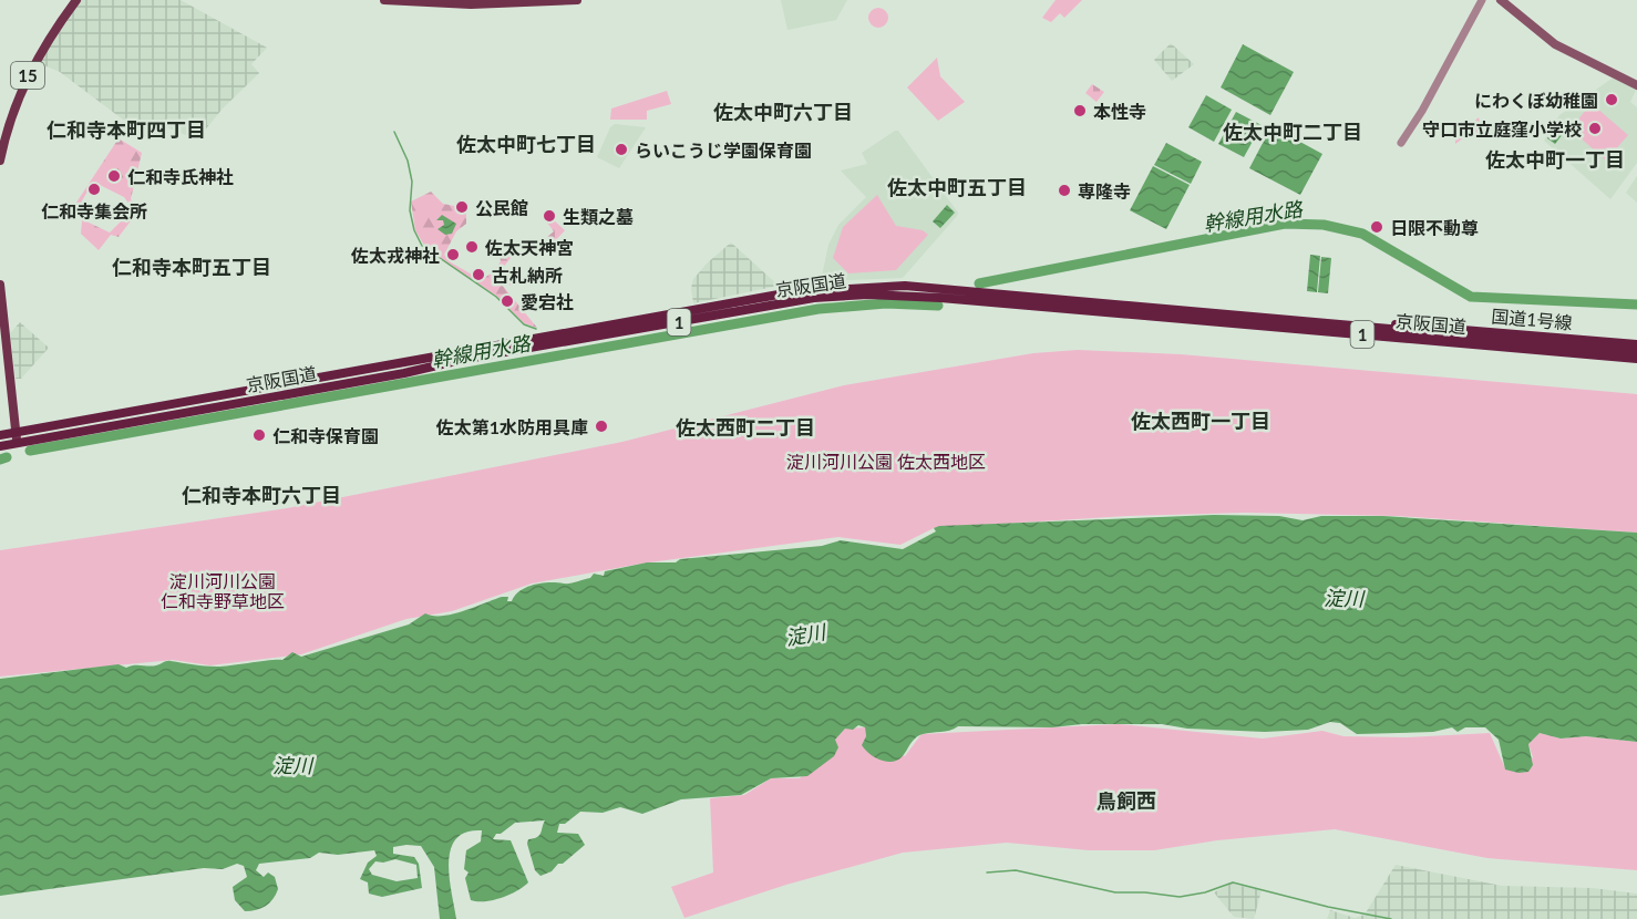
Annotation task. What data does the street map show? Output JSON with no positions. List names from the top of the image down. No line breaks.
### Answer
{"streets":{"highway":["京阪国道","国道1号線","1"],"main road":["15"]},"crossings":[["京阪国道","国道1号線"]],"districts":["佐太中町六丁目","仁和寺本町四丁目","佐太中町二丁目","佐太中町七丁目","佐太中町一丁目","佐太中町五丁目","仁和寺本町五丁目","佐太西町一丁目","佐太西町二丁目","仁和寺本町六丁目","鳥飼西"],"water":["幹線用水路","淀川"],"parks":["淀川河川公園 佐太西地区","淀川河川公園 仁和寺野草地区"],"places":["にわくぼ幼稚園","本性寺","守口市立庭窪小学校","らいこうじ学園保育園","仁和寺氏神社","仁和寺集会所","専隆寺","公民館","生類之墓","日限不動尊","佐太天神宮","佐太戎神社","古札納所","愛宕社","佐太第1水防用具庫","仁和寺保育園"]}
